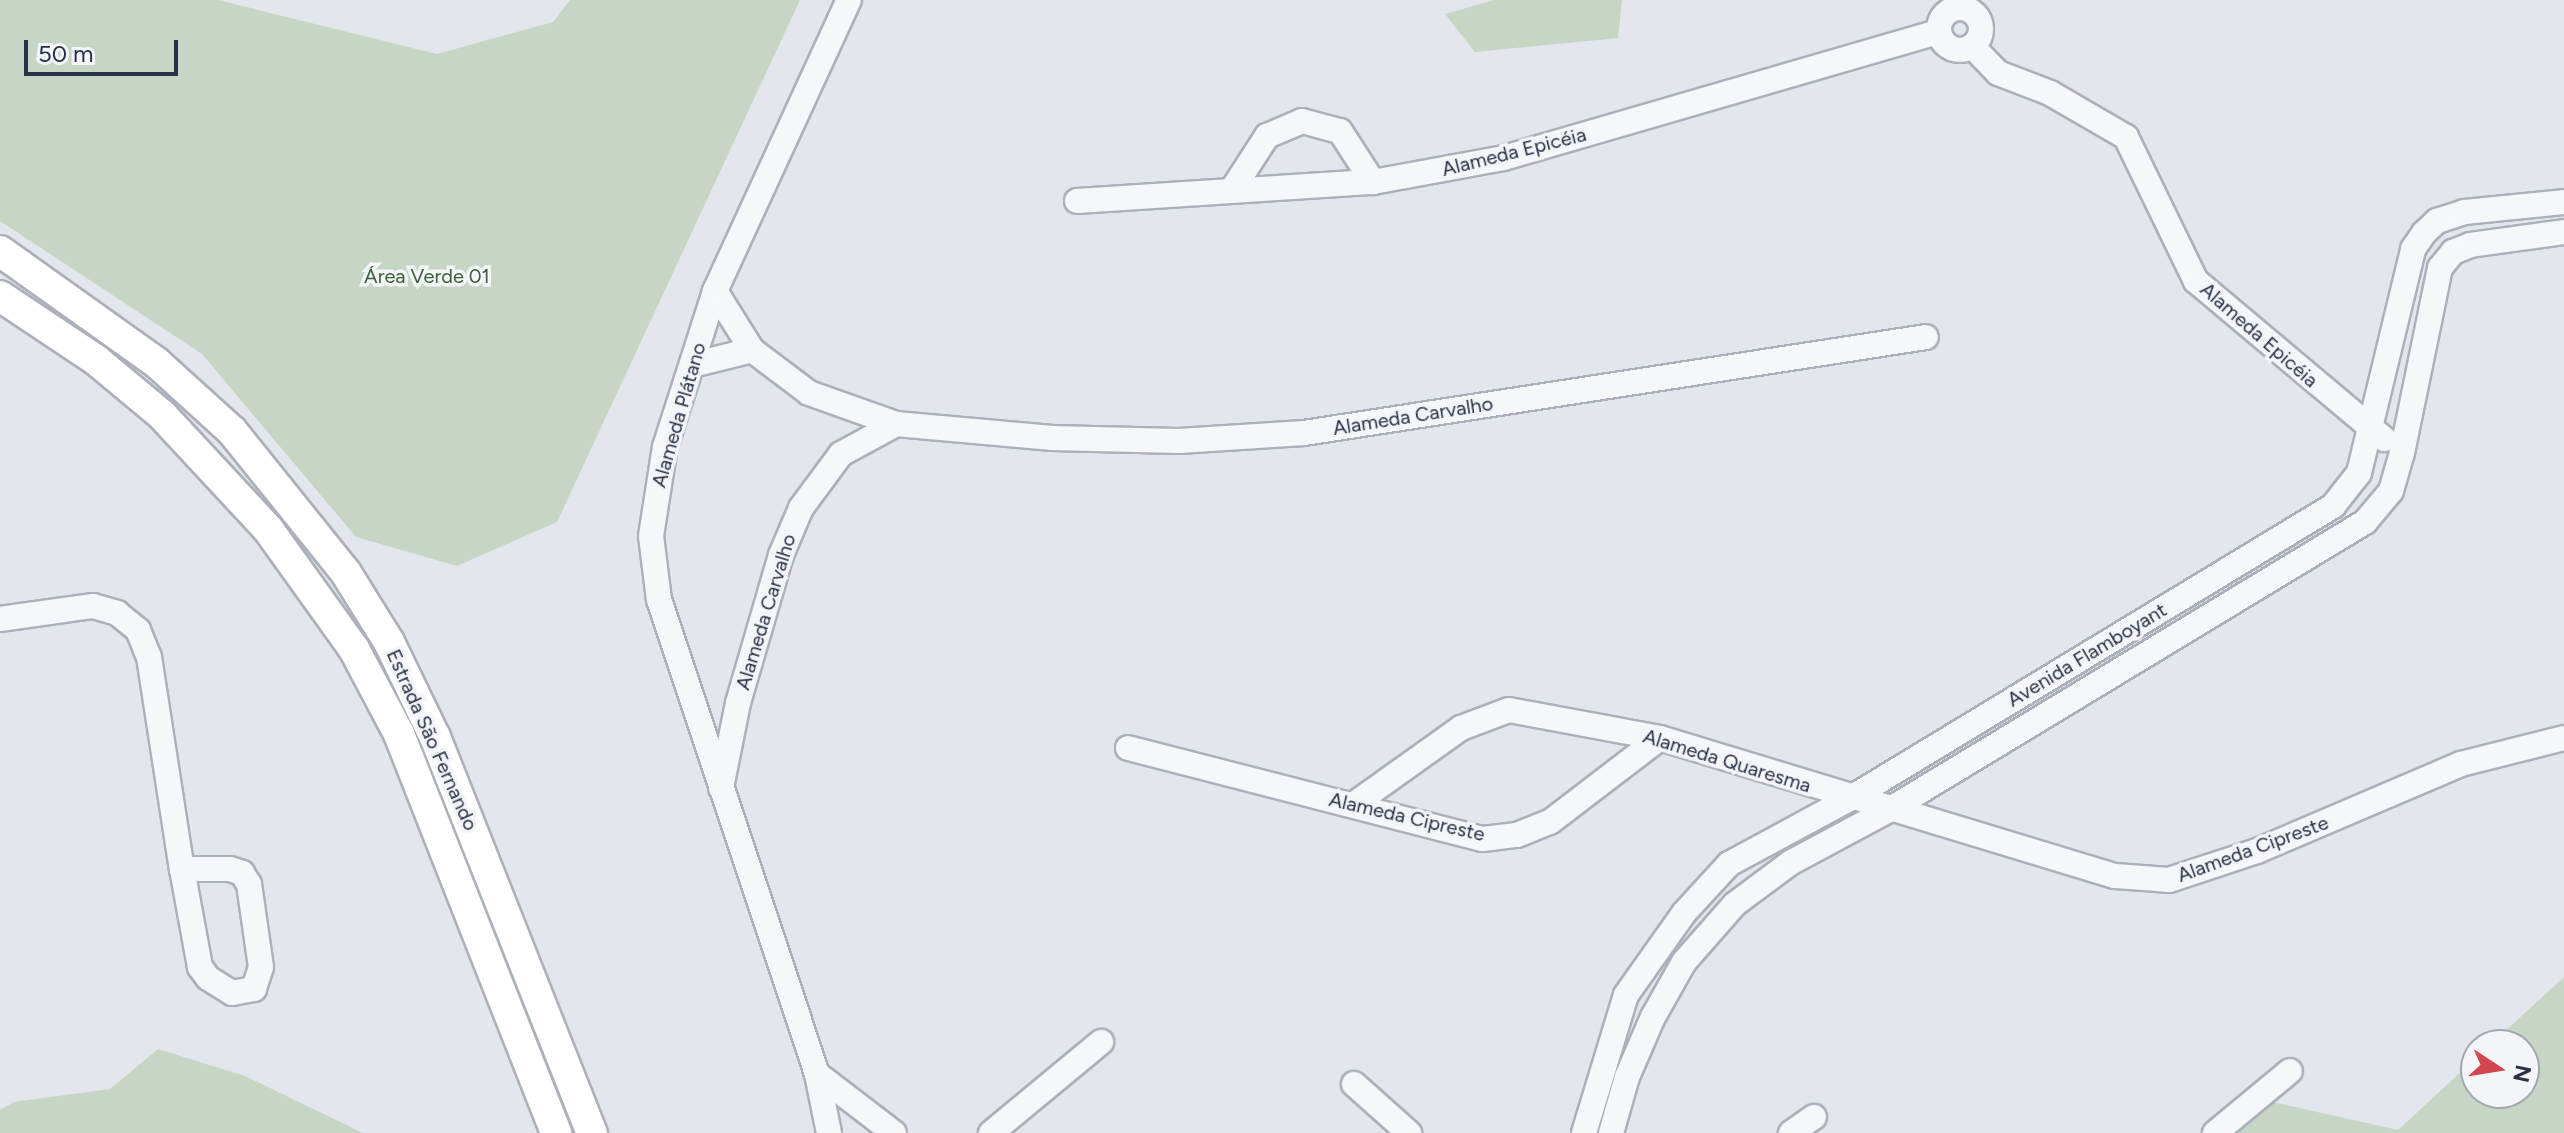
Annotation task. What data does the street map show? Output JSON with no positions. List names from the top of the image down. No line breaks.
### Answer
{"streets":{"main road":["Estrada São Fernando"],"street":["Alameda Epicéia","Alameda Plátano","Alameda Carvalho","Avenida Flamboyant","Alameda Quaresma","Alameda Cipreste"]},"crossings":[["Alameda Epicéia","Avenida Flamboyant"],["Alameda Plátano","Alameda Carvalho"],["Avenida Flamboyant","Alameda Quaresma"],["Avenida Flamboyant","Alameda Cipreste"],["Alameda Quaresma","Alameda Cipreste"]],"parks":["Área Verde 01"],"scale_bar":"50 m","north":"right"}
